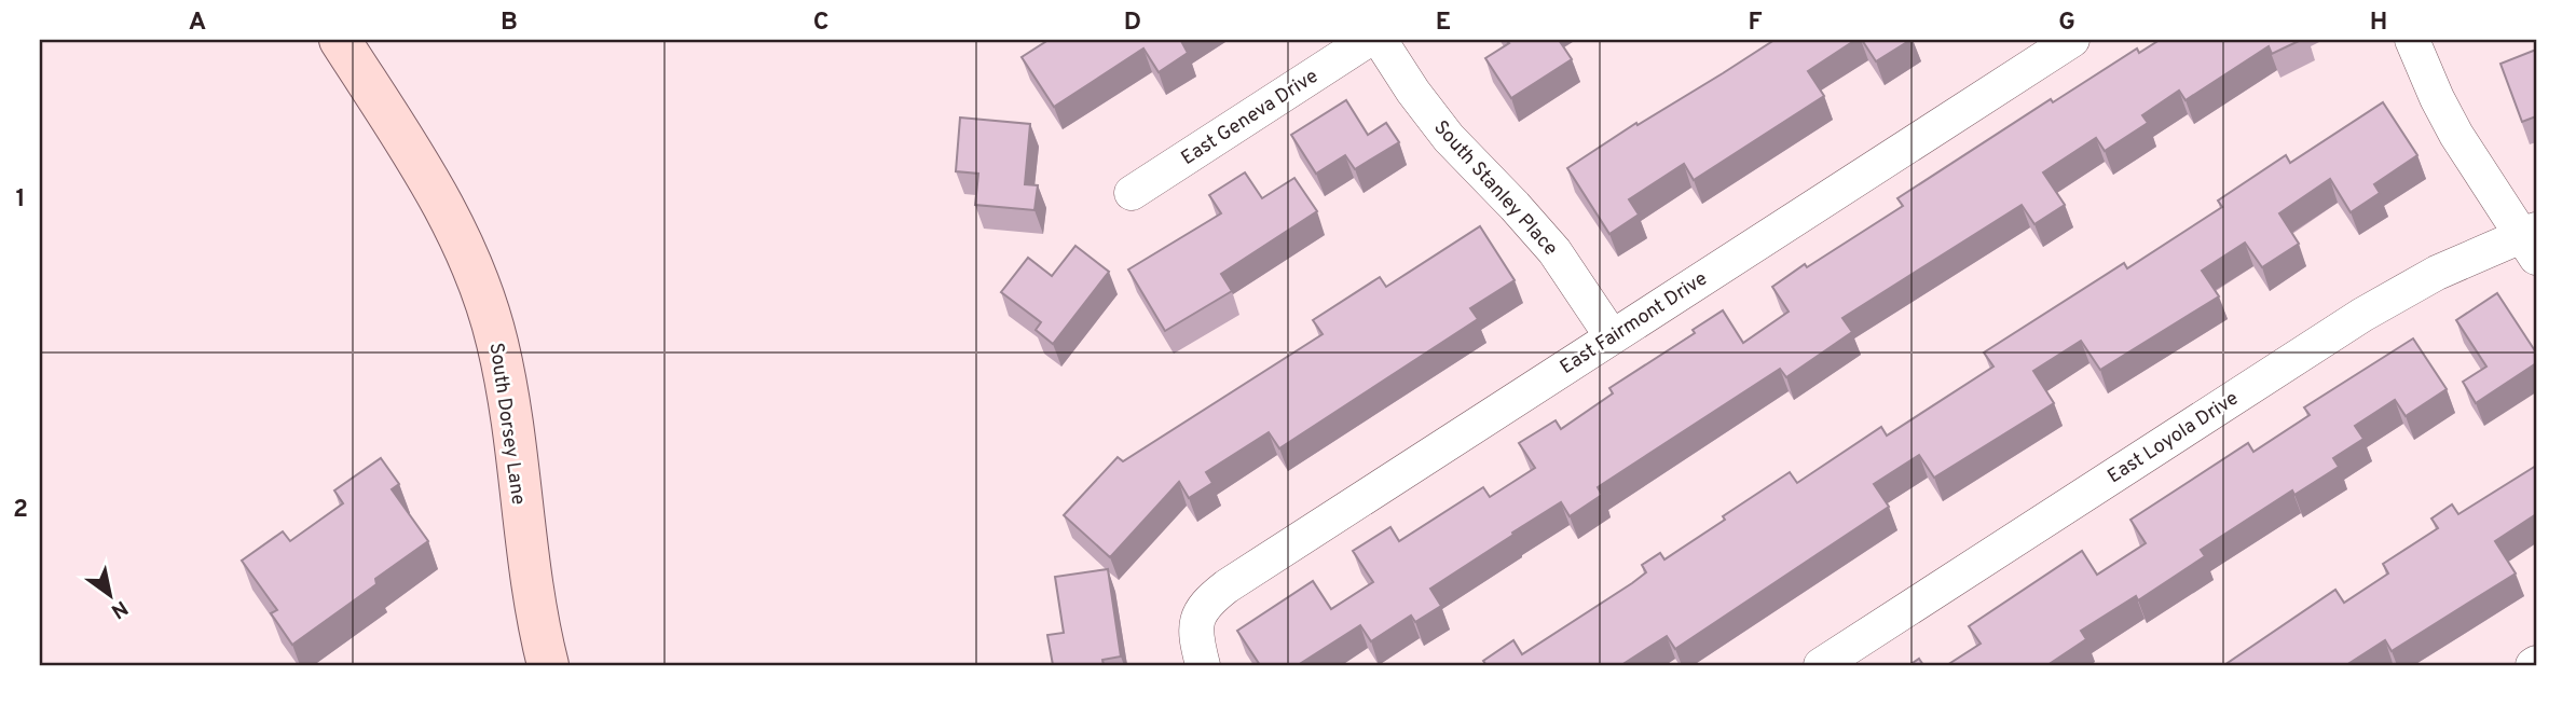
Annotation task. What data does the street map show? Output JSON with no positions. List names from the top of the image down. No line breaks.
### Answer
{"streets":{"street":["East Geneva Drive","South Stanley Place","East Fairmont Drive","South Dorsey Lane","East Loyola Drive"]},"crossings":[["South Stanley Place","East Fairmont Drive"]],"north":"bottom right","grid":{"columns":["A","B","C","D","E","F","G","H"],"rows":["1","2"]}}
